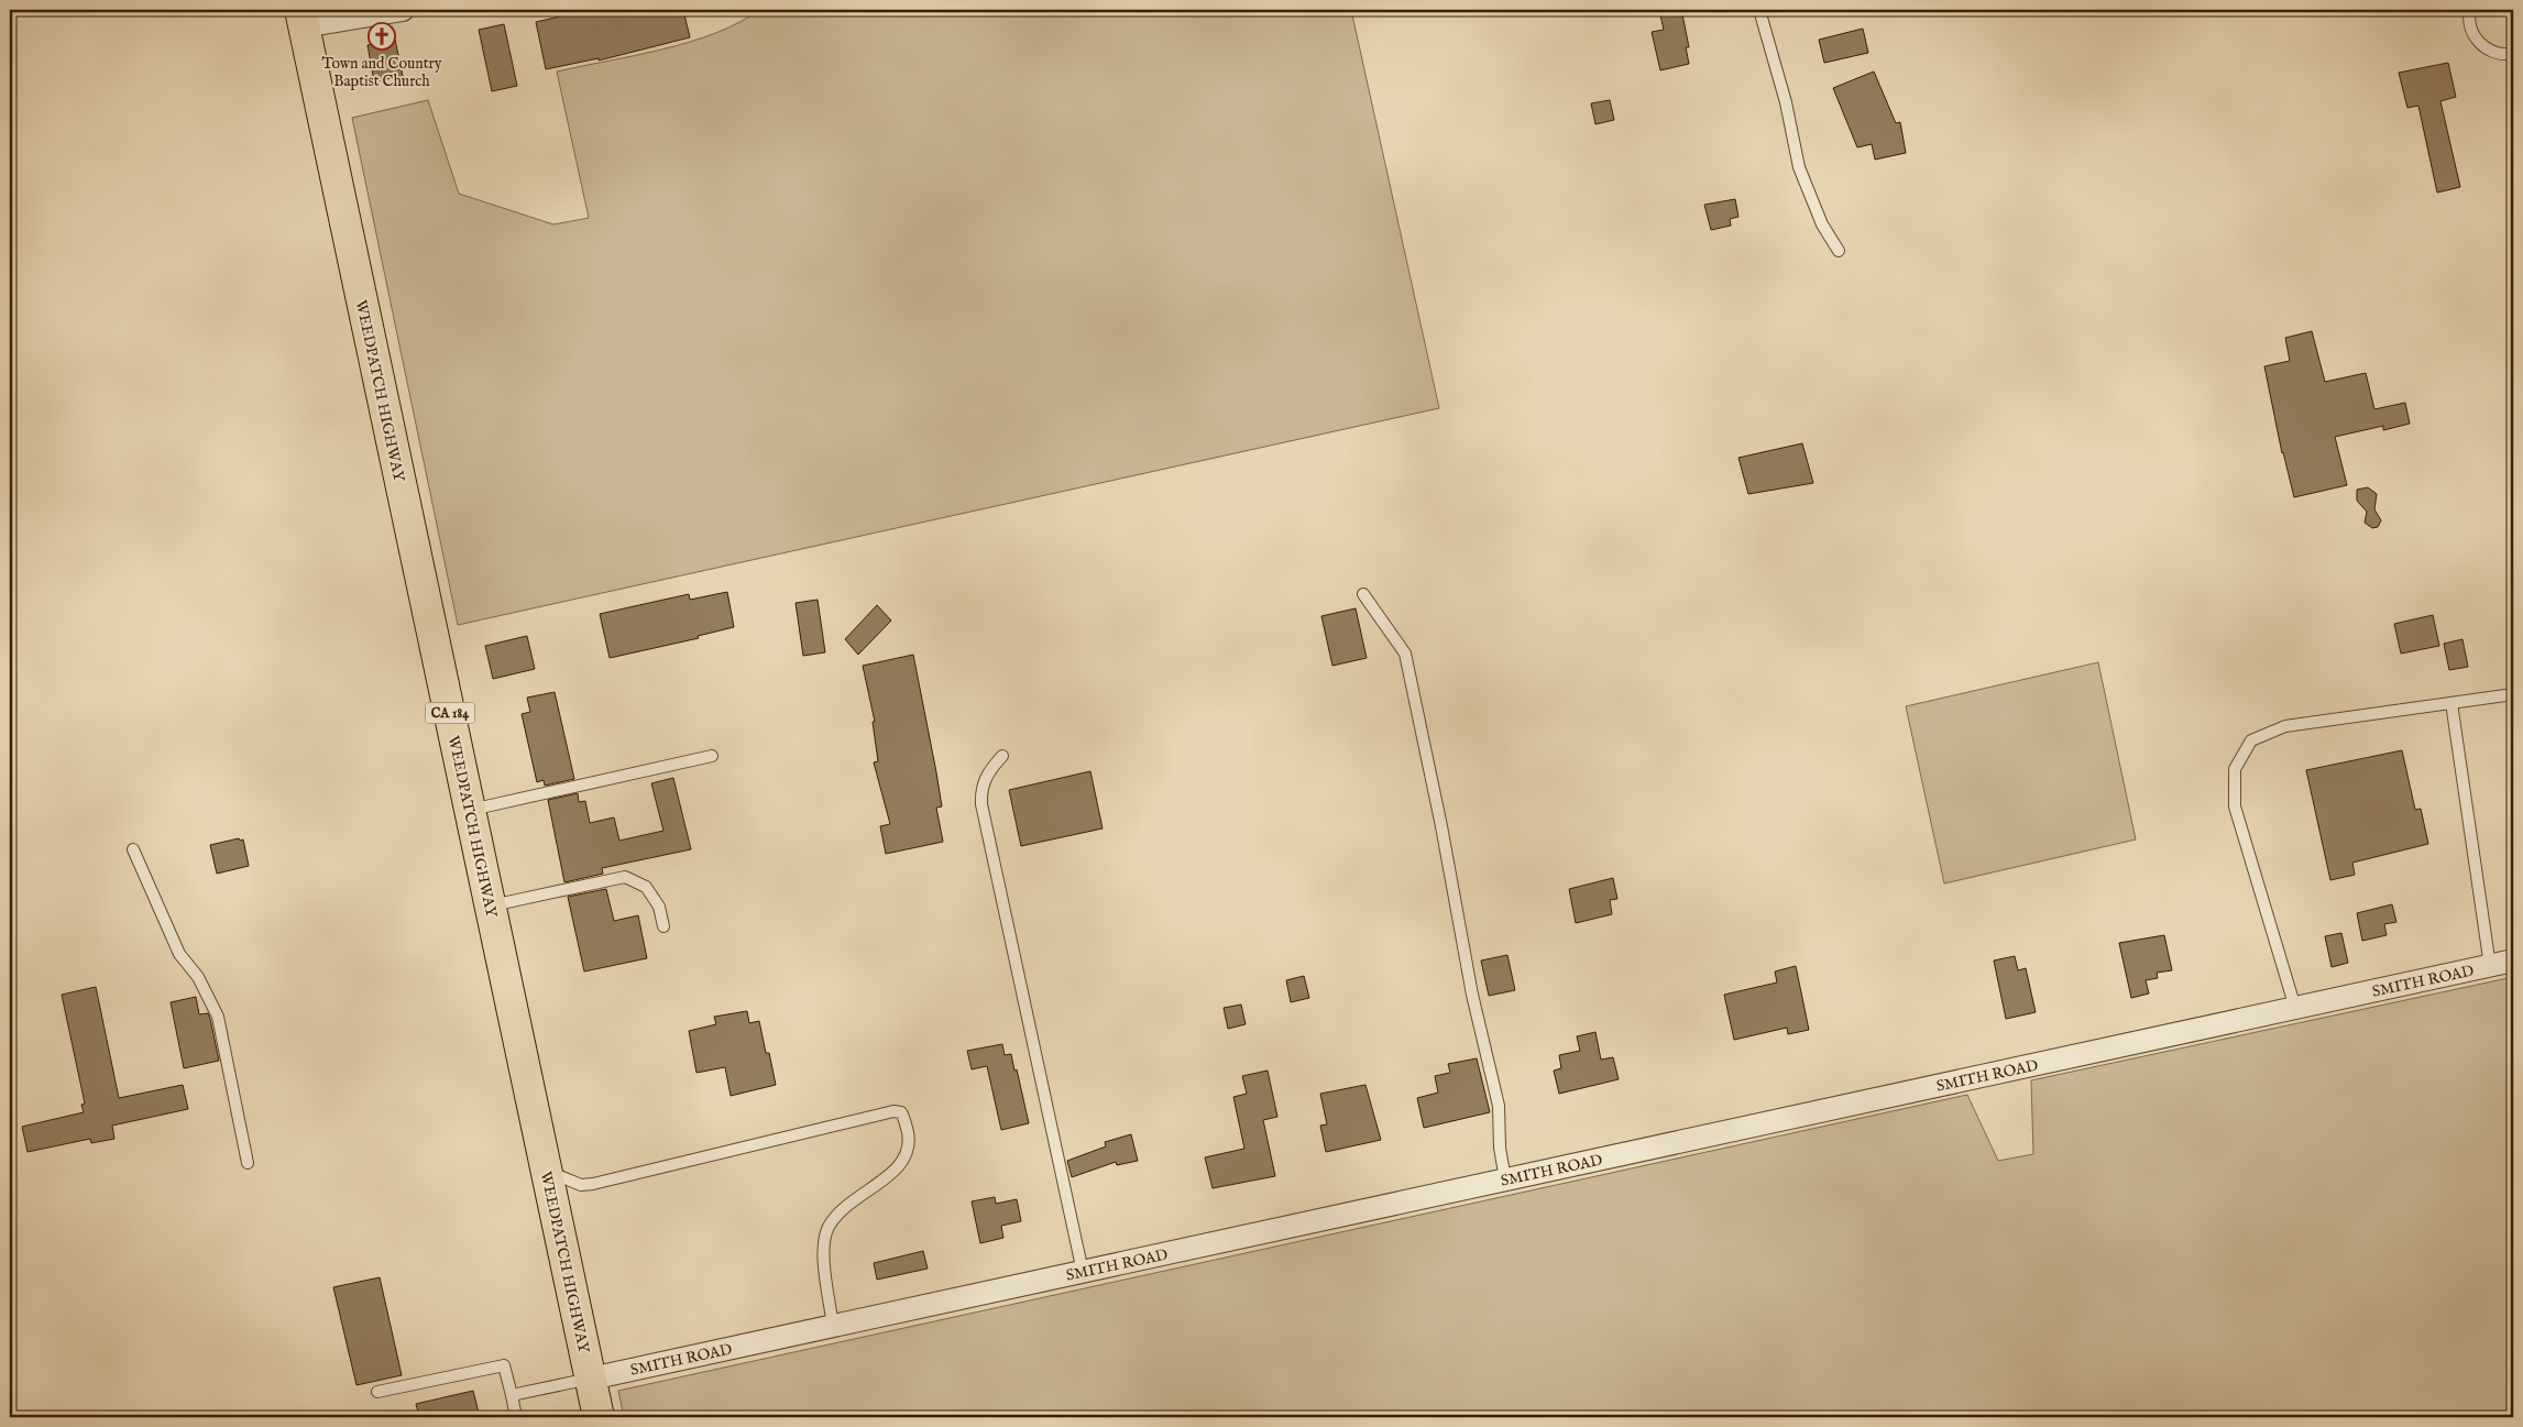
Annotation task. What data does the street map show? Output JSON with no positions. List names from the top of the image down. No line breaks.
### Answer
{"streets":{"main road":["WEEDPATCH HIGHWAY","CA 184"],"street":["SMITH ROAD"]},"crossings":[["WEEDPATCH HIGHWAY","SMITH ROAD"]],"places":{"church":["Town and Country Baptist Church"]}}
